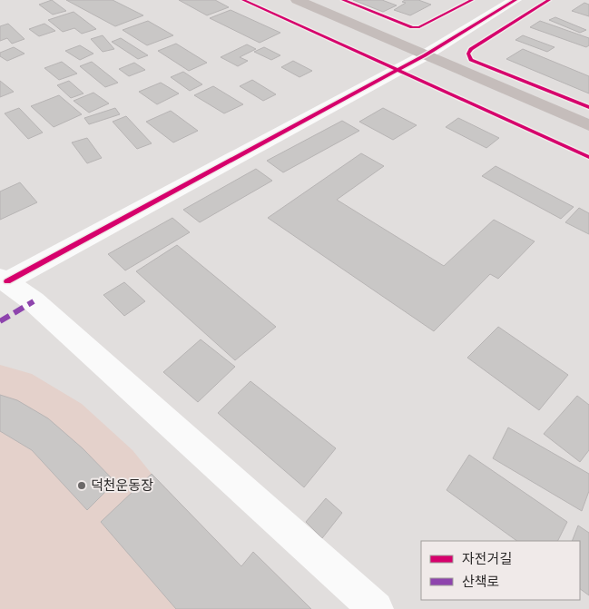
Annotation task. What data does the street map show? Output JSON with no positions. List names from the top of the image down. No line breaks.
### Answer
{"places":["덕천운동장"],"legend":["자전거길","산책로"]}
